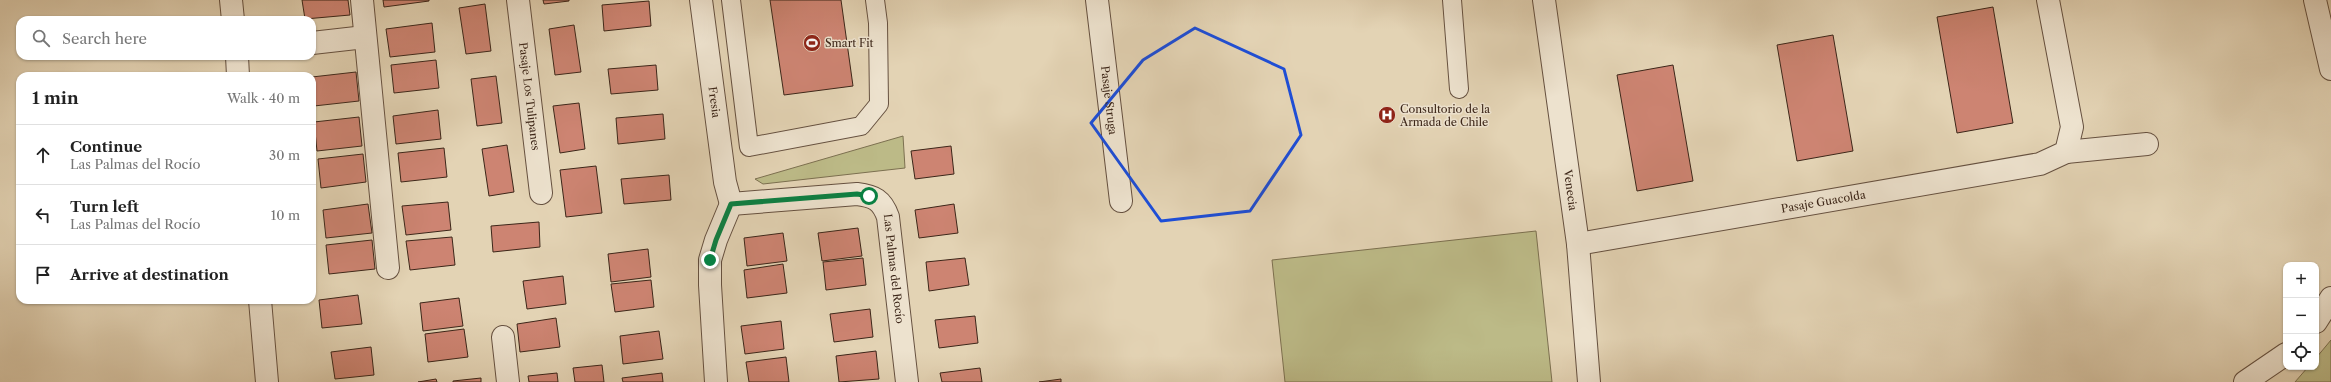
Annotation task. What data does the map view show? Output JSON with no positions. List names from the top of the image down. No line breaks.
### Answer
{"streets":{"street":["Pasaje Los Tulipanes","Pasaje Struga","Fresia","Venecia","Pasaje Guacolda","Las Palmas del Rocío"]},"crossings":[["Fresia","Las Palmas del Rocío"],["Venecia","Pasaje Guacolda"]],"places":{"sports":["Smart Fit"],"hospital":["Consultorio de la Armada de Chile"]},"page":{"search":"Search here","heading":["1 min","Walk · 40 m"],"list":[["Continue","Las Palmas del Rocío","30 m"],["Turn left","Las Palmas del Rocío","10 m"],"Arrive at destination"],"map_buttons":["+","−"]}}
